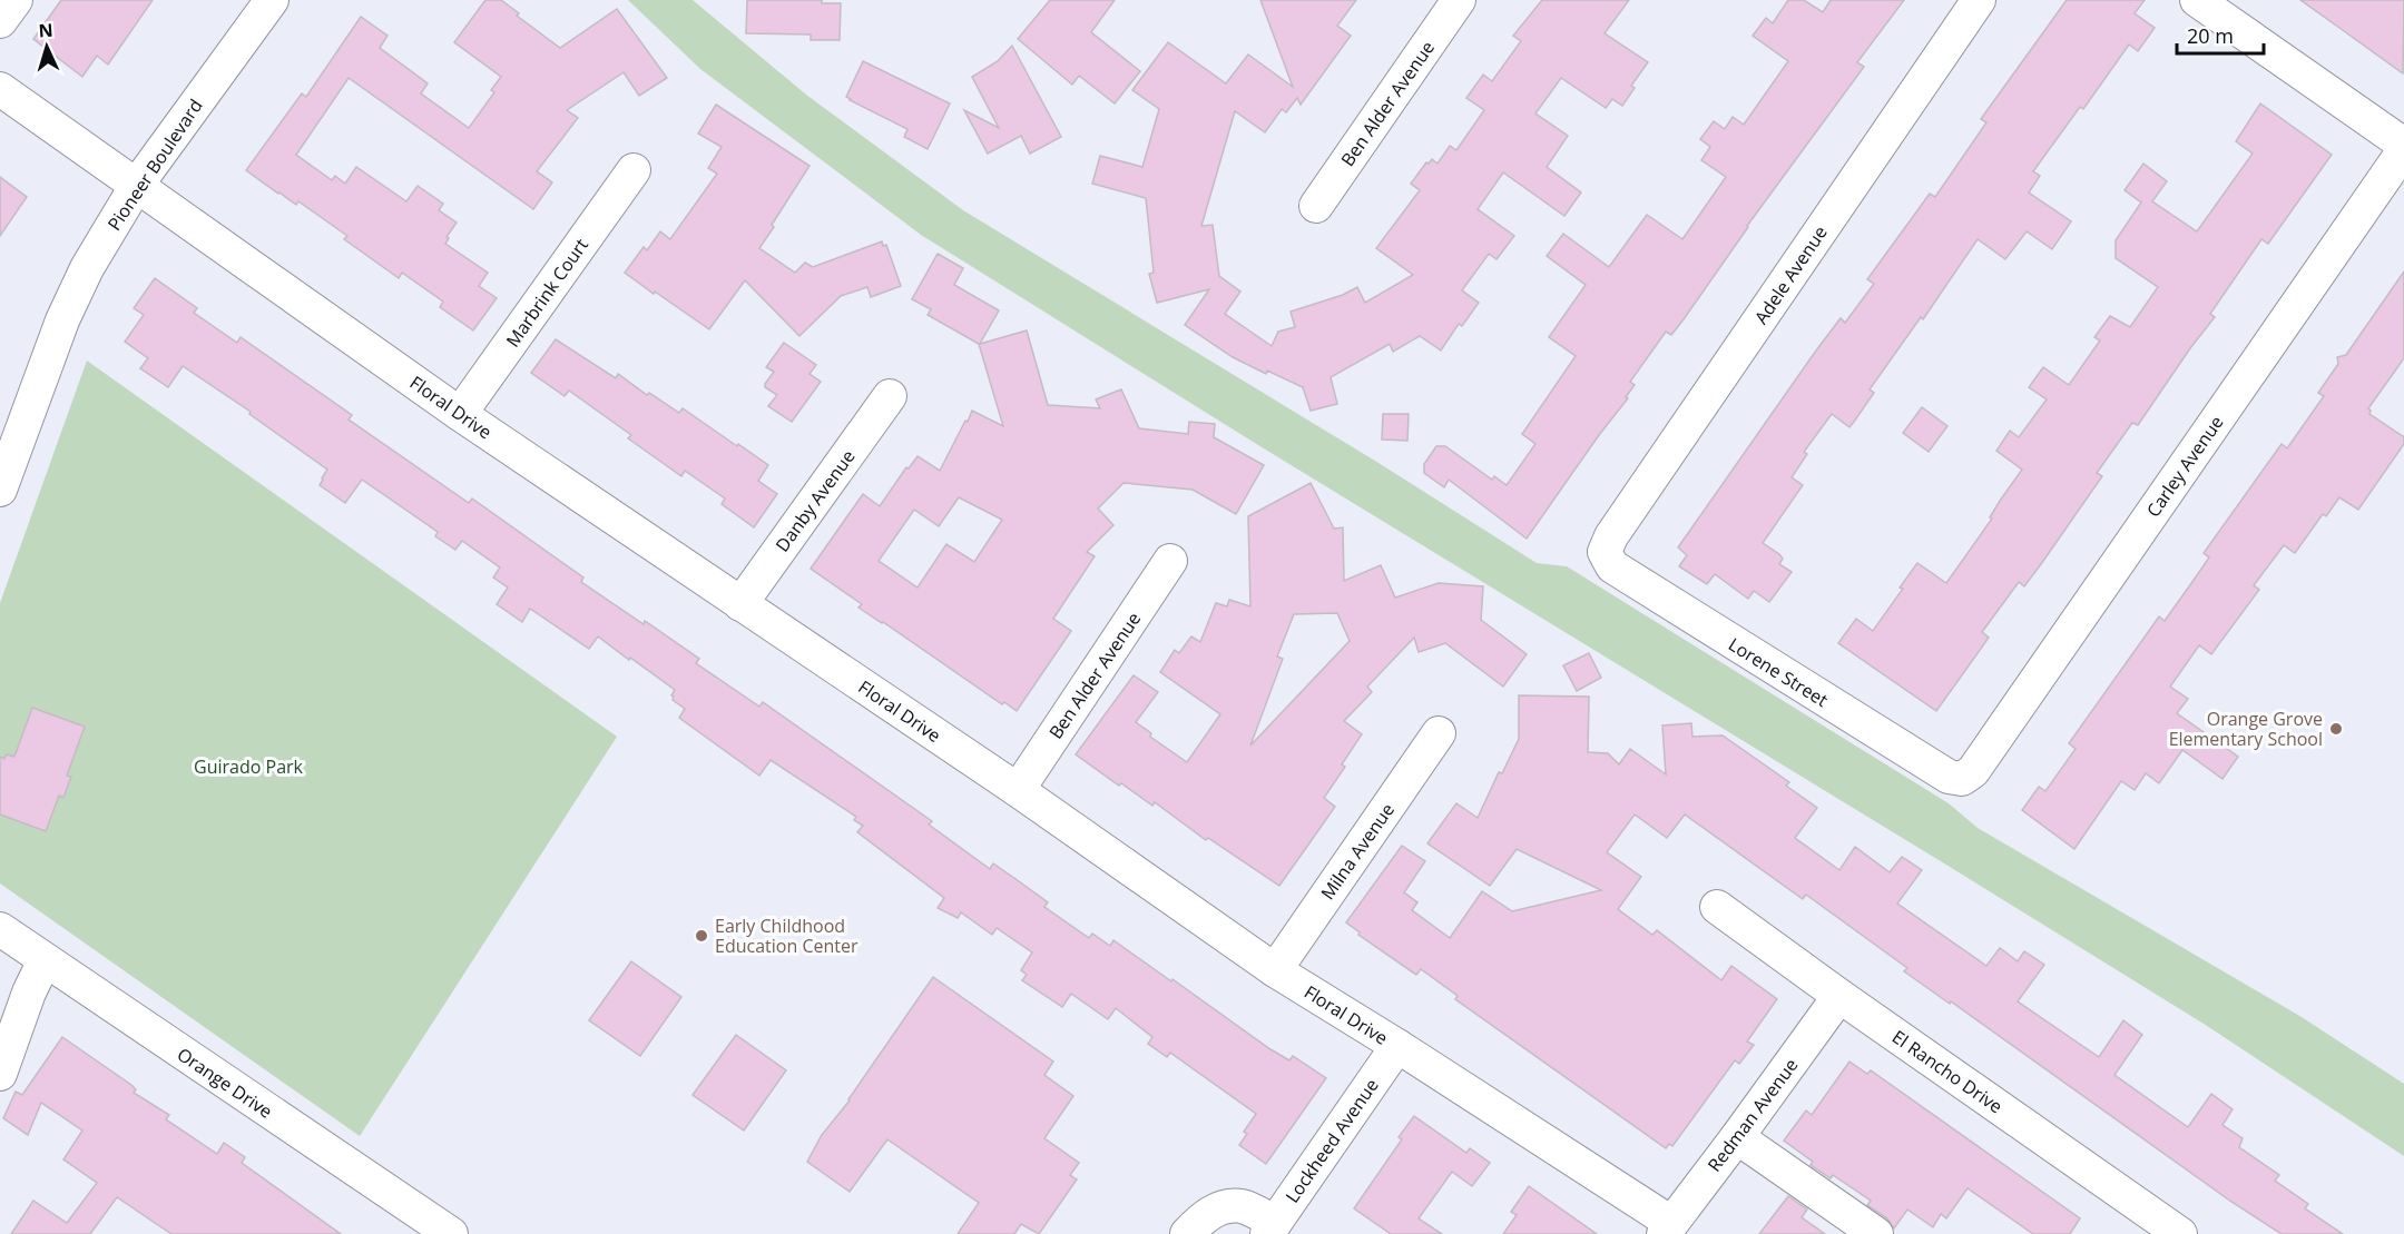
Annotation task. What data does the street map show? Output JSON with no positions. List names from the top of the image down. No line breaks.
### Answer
{"streets":{"street":["Ben Alder Avenue","Pioneer Boulevard","Adele Avenue","Marbrink Court","Floral Drive","Carley Avenue","Danby Avenue","Lorene Street","Milna Avenue","El Rancho Drive","Orange Drive","Redman Avenue","Lockheed Avenue"]},"crossings":[["Ben Alder Avenue","Floral Drive"],["Pioneer Boulevard","Floral Drive"],["Adele Avenue","Lorene Street"],["Marbrink Court","Floral Drive"],["Floral Drive","Danby Avenue"],["Floral Drive","Milna Avenue"],["Floral Drive","Redman Avenue"],["Floral Drive","Lockheed Avenue"],["Carley Avenue","Lorene Street"],["El Rancho Drive","Redman Avenue"]],"parks":["Guirado Park"],"places":["Orange Grove Elementary School","Early Childhood Education Center"],"scale_bar":"20 m","north":"top"}
